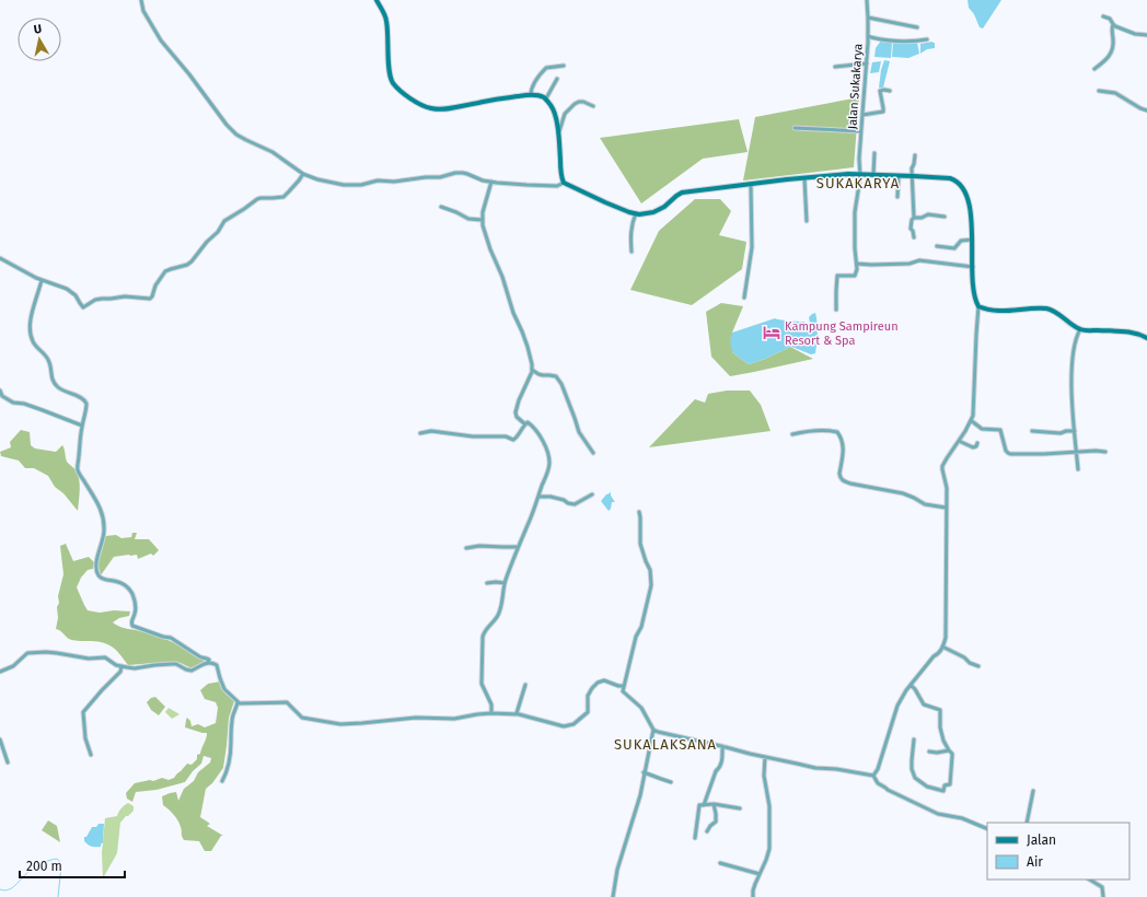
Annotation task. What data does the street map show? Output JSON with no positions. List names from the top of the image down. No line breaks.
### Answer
{"streets":{"street":["Jalan Sukakarya"]},"districts":["SUKAKARYA","SUKALAKSANA"],"places":{"hotel":["Kampung Sampireun Resort & Spa"]},"legend":["Jalan","Air"],"scale_bar":"200 m","north":"top"}
